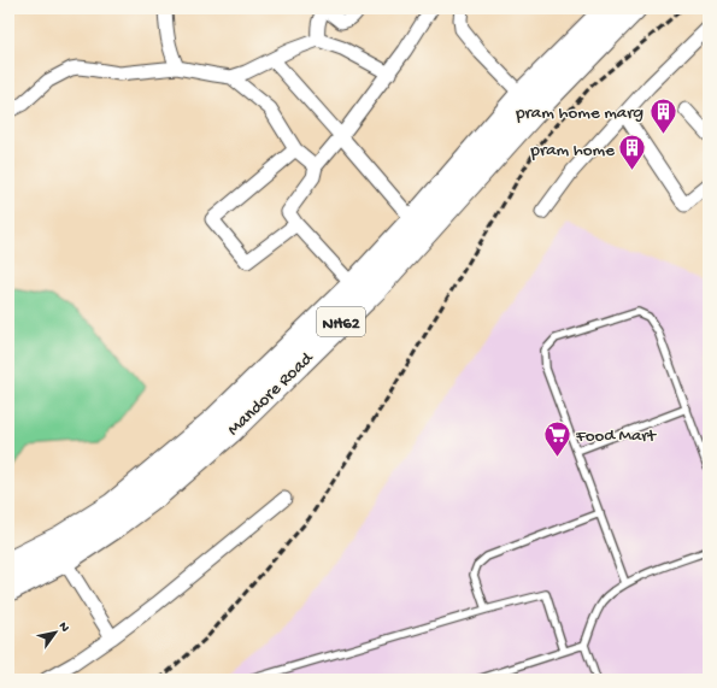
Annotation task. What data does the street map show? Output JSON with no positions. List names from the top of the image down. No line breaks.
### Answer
{"streets":{"highway":["NH62","Mandore Road"]},"places":{"building":["pram home marg","pram home"],"supermarket":["Food Mart"]},"north":"top right"}
